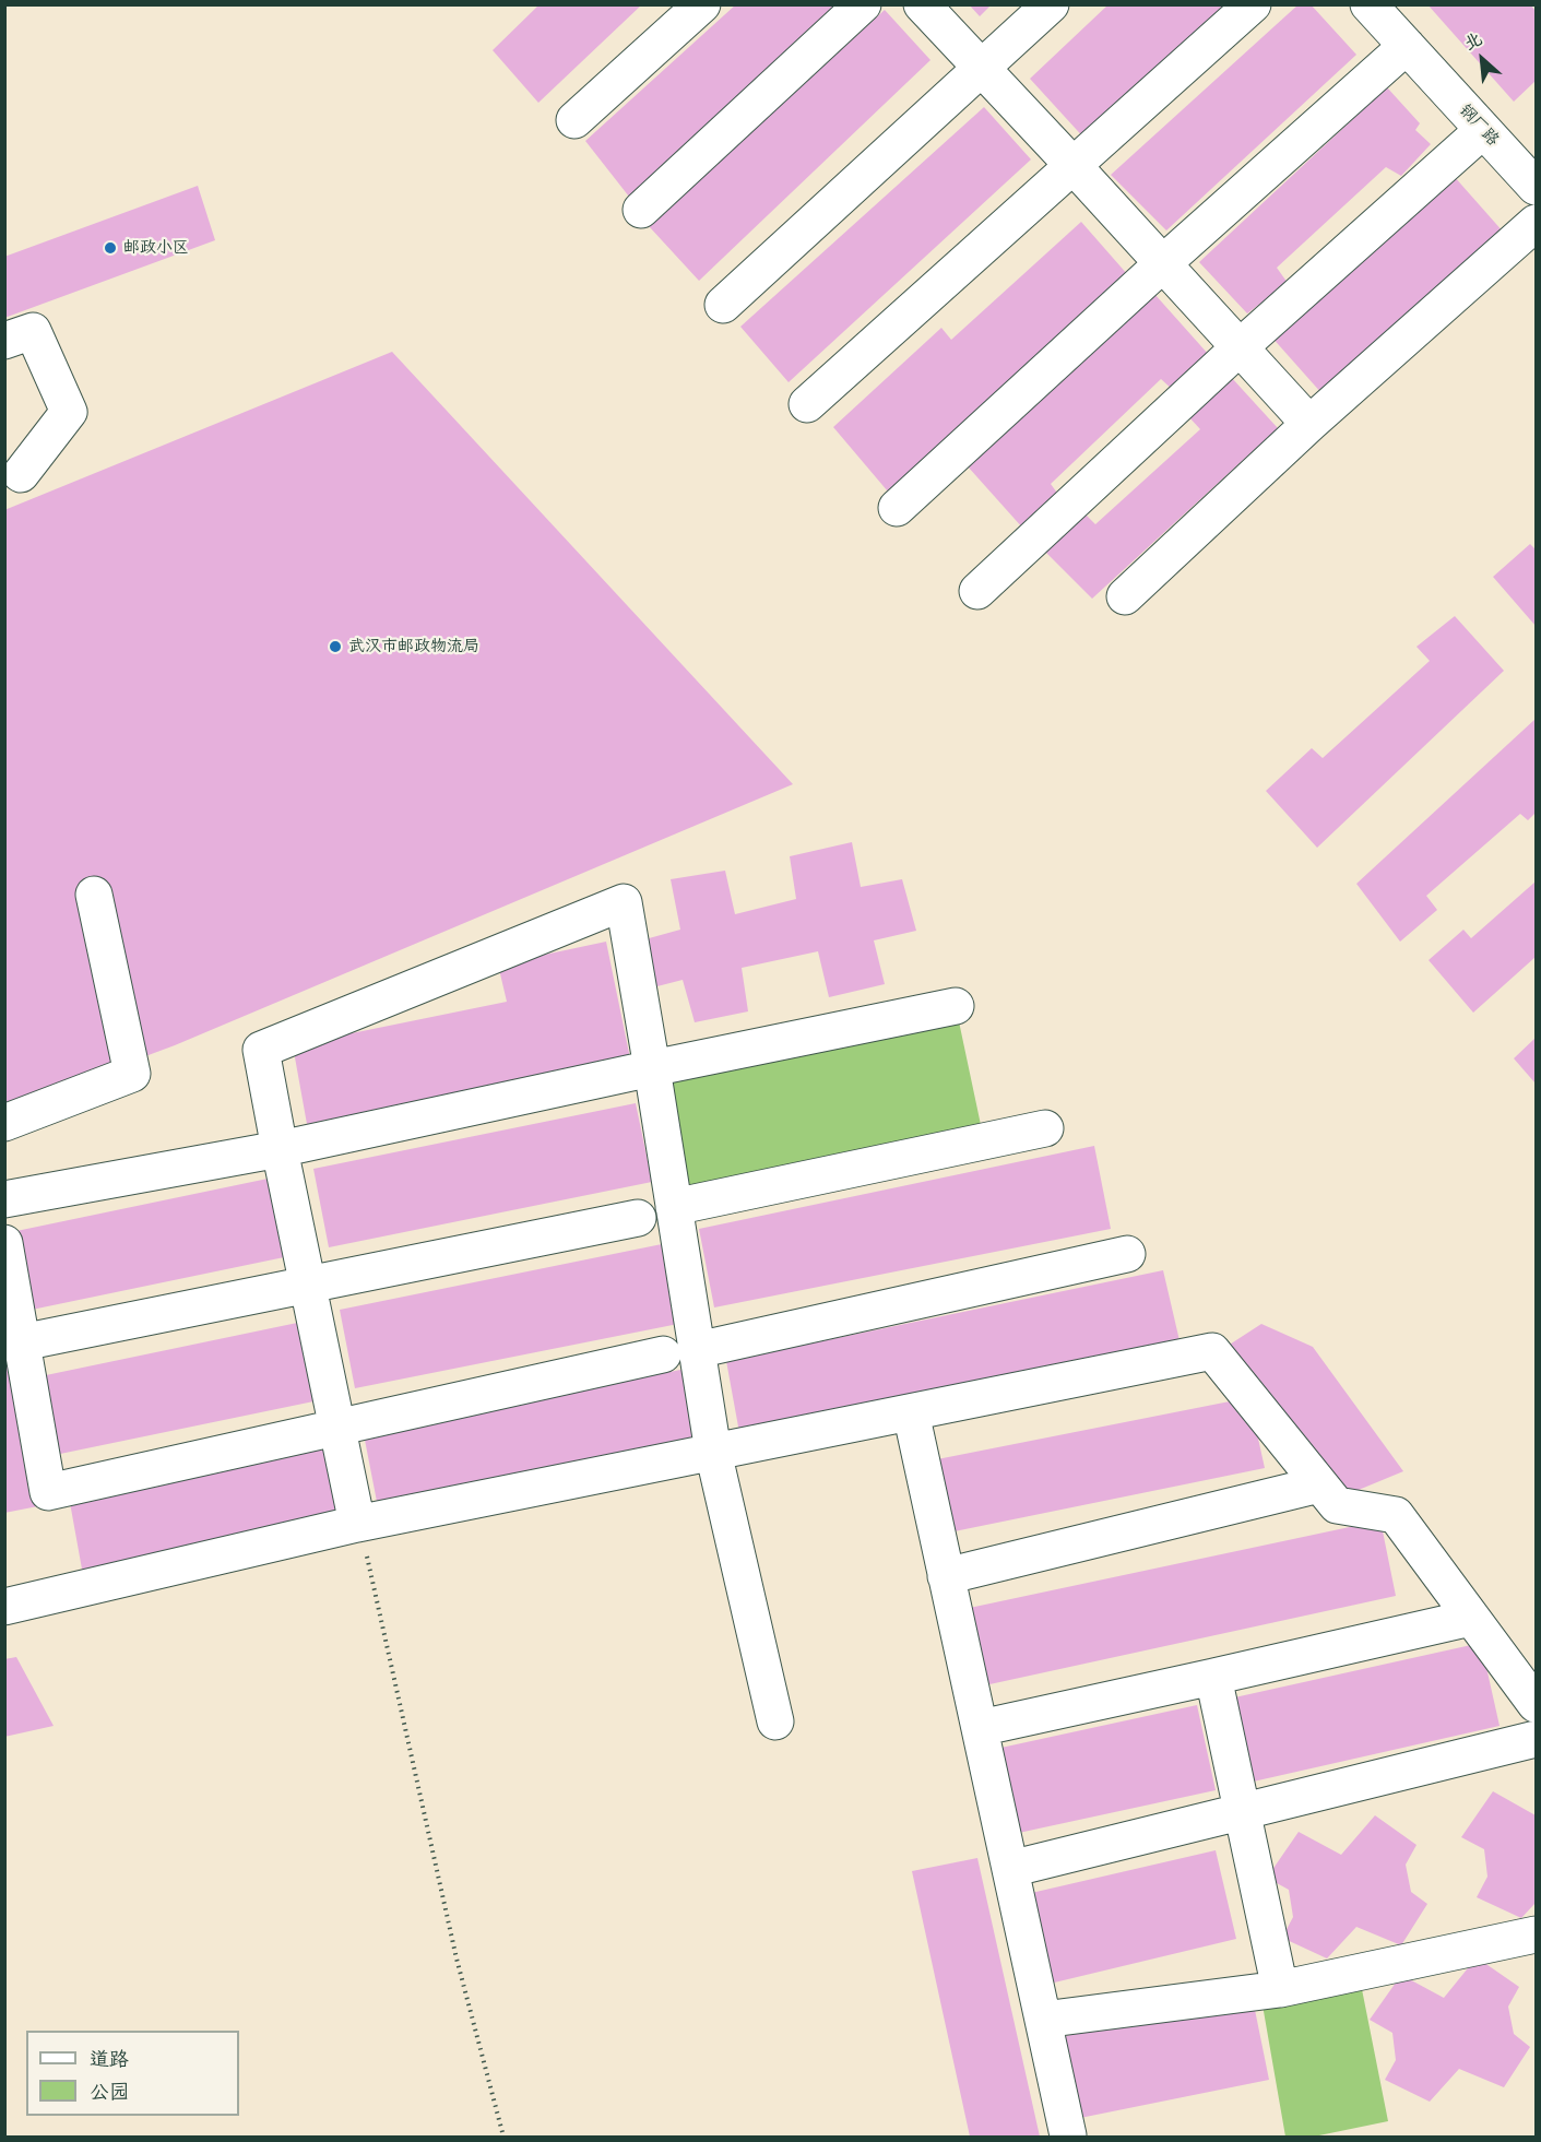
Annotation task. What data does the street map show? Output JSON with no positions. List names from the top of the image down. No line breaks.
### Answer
{"streets":{"street":["钢厂路"]},"places":["邮政小区","武汉市邮政物流局"],"legend":["道路","公园"],"north":"top left"}
